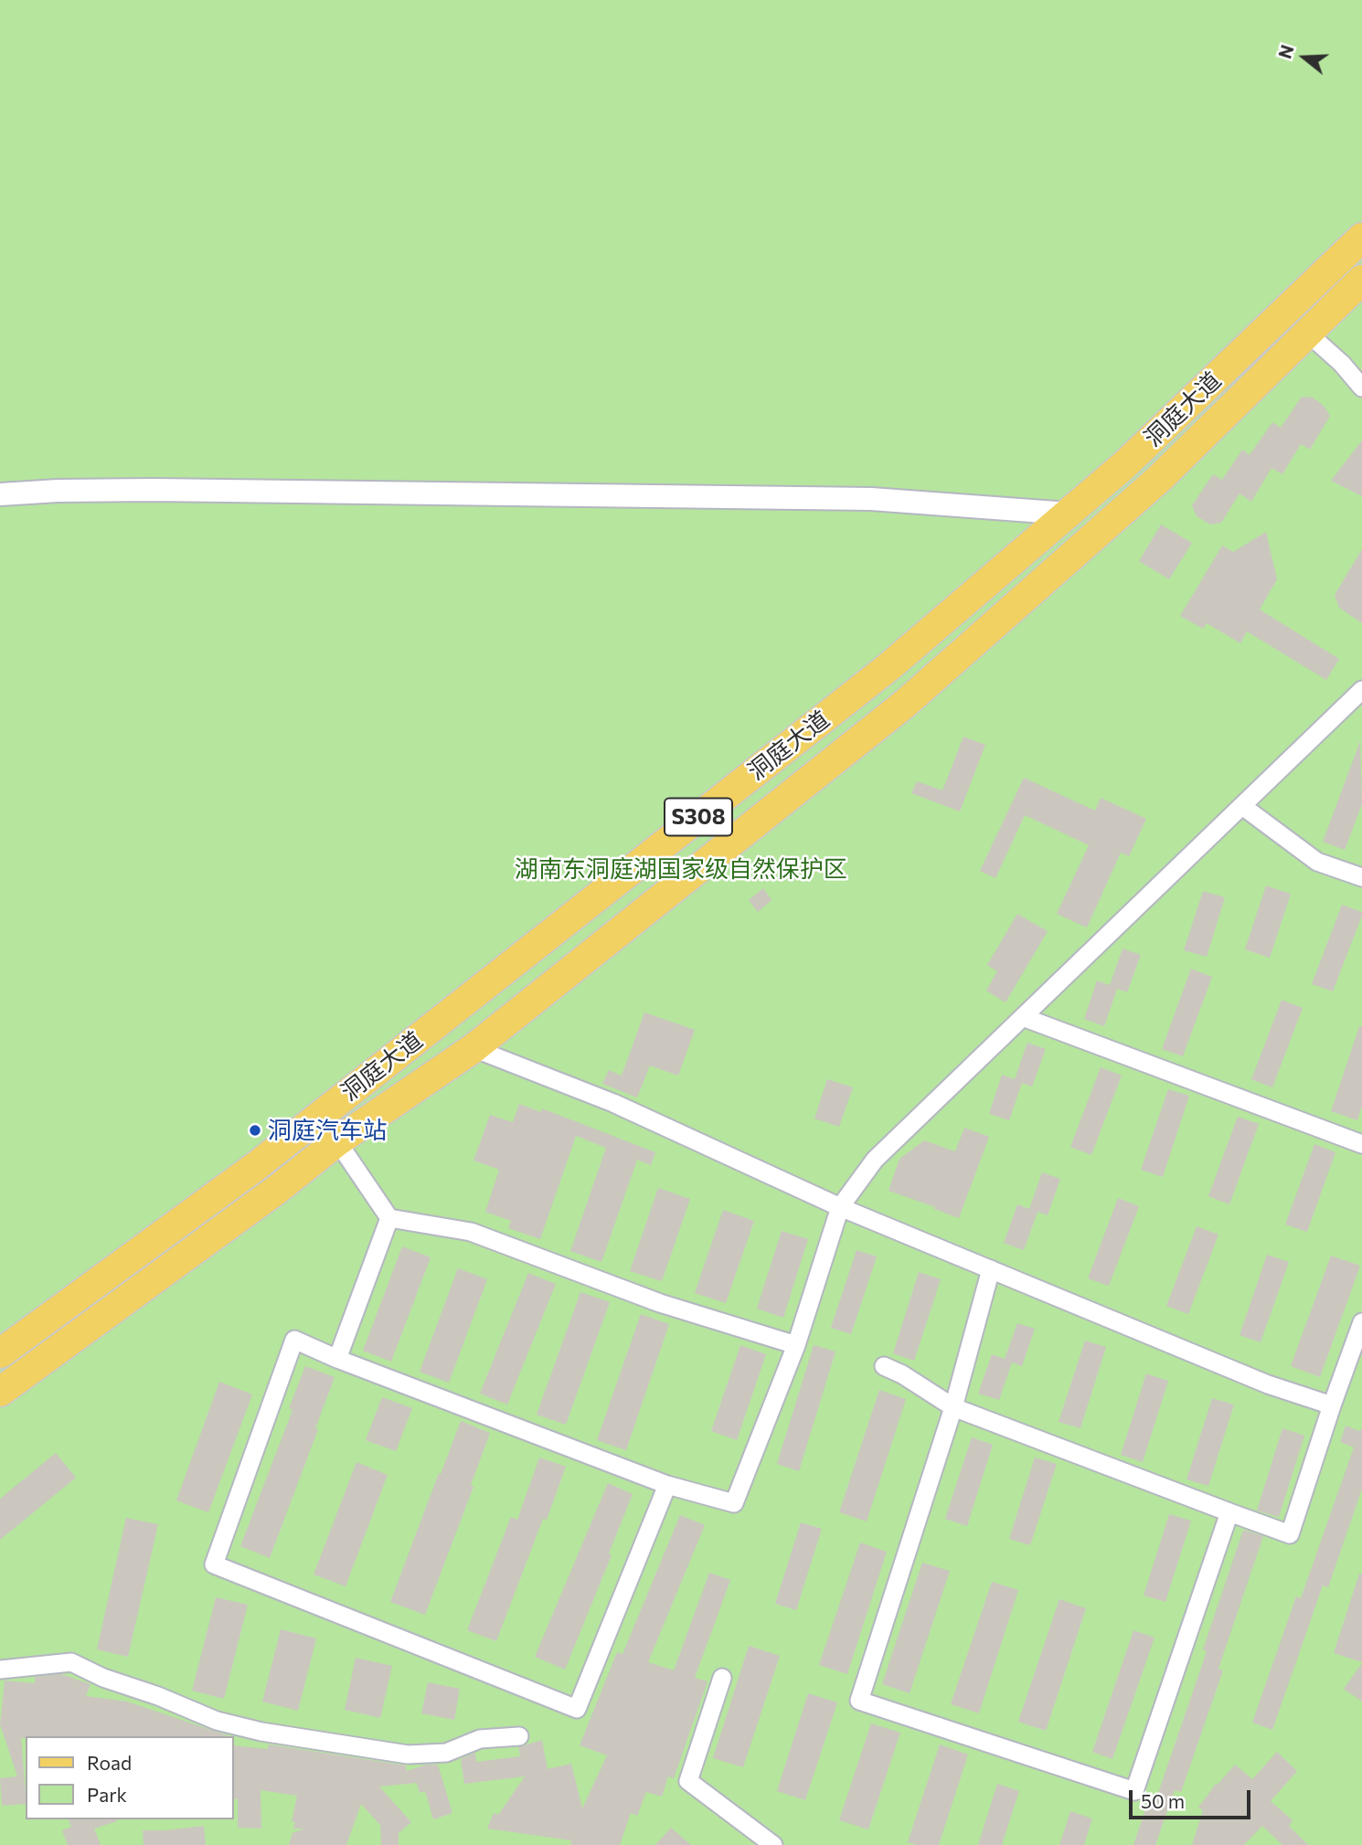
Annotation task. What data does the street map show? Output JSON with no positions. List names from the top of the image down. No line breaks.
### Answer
{"streets":{"main road":["洞庭大道","S308"]},"parks":["湖南东洞庭湖国家级自然保护区"],"places":["洞庭汽车站"],"legend":["Road","Park"],"scale_bar":"50 m","north":"left"}
